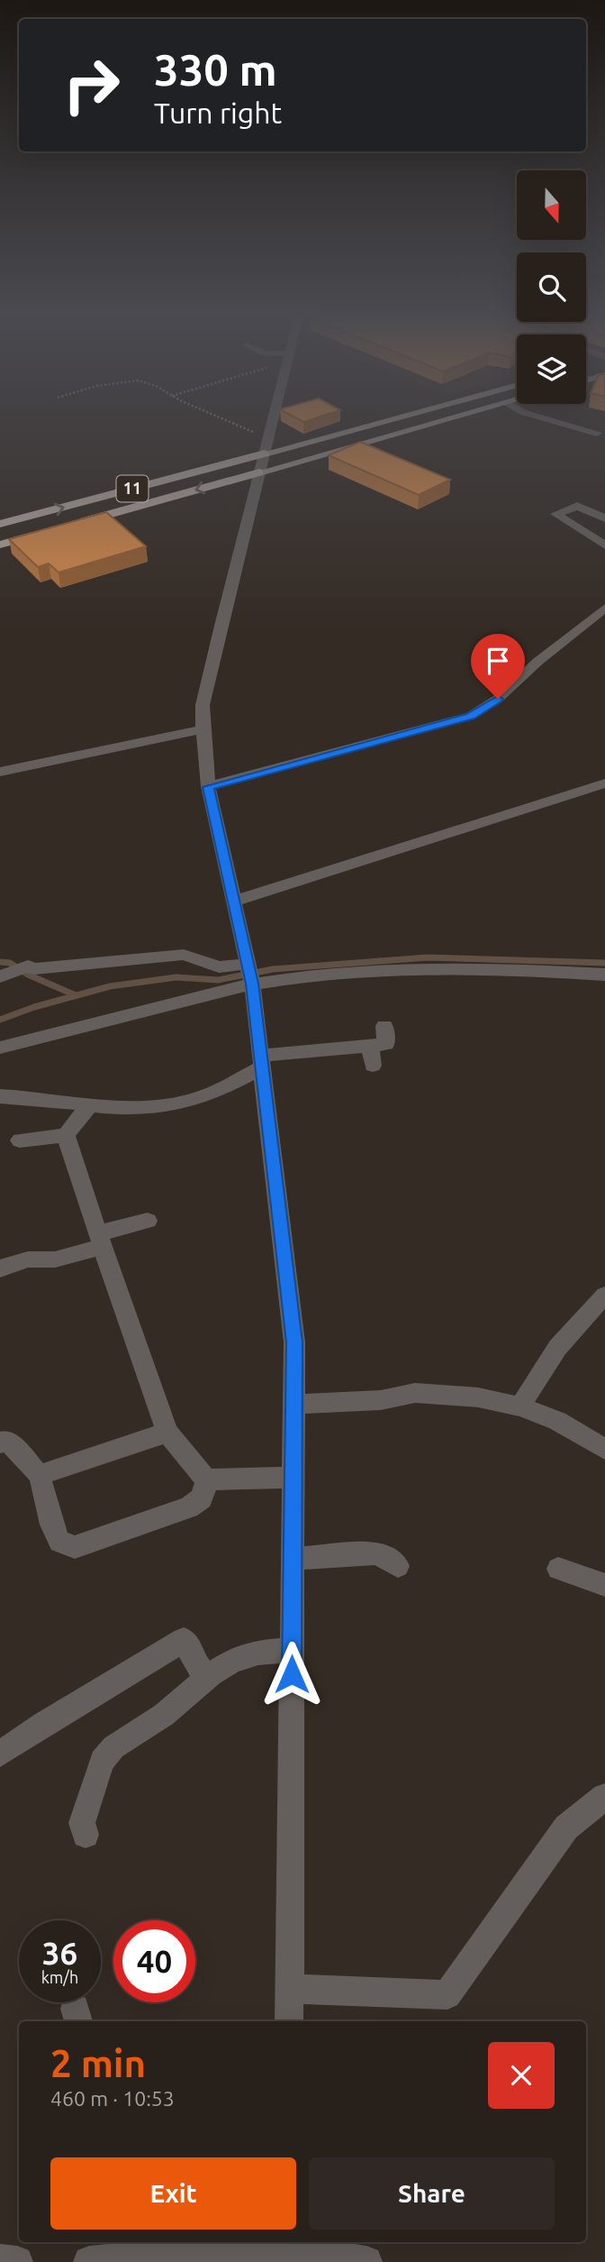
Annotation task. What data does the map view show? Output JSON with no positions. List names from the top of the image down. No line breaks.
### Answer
{"streets":{"highway":["11"]},"north":"bottom","page":{"turn":["330 m","Turn right"],"speed":"36 km/h","limit":"40","heading":["2 min","460 m · 10:53"],"buttons":["Exit","Share"]}}
